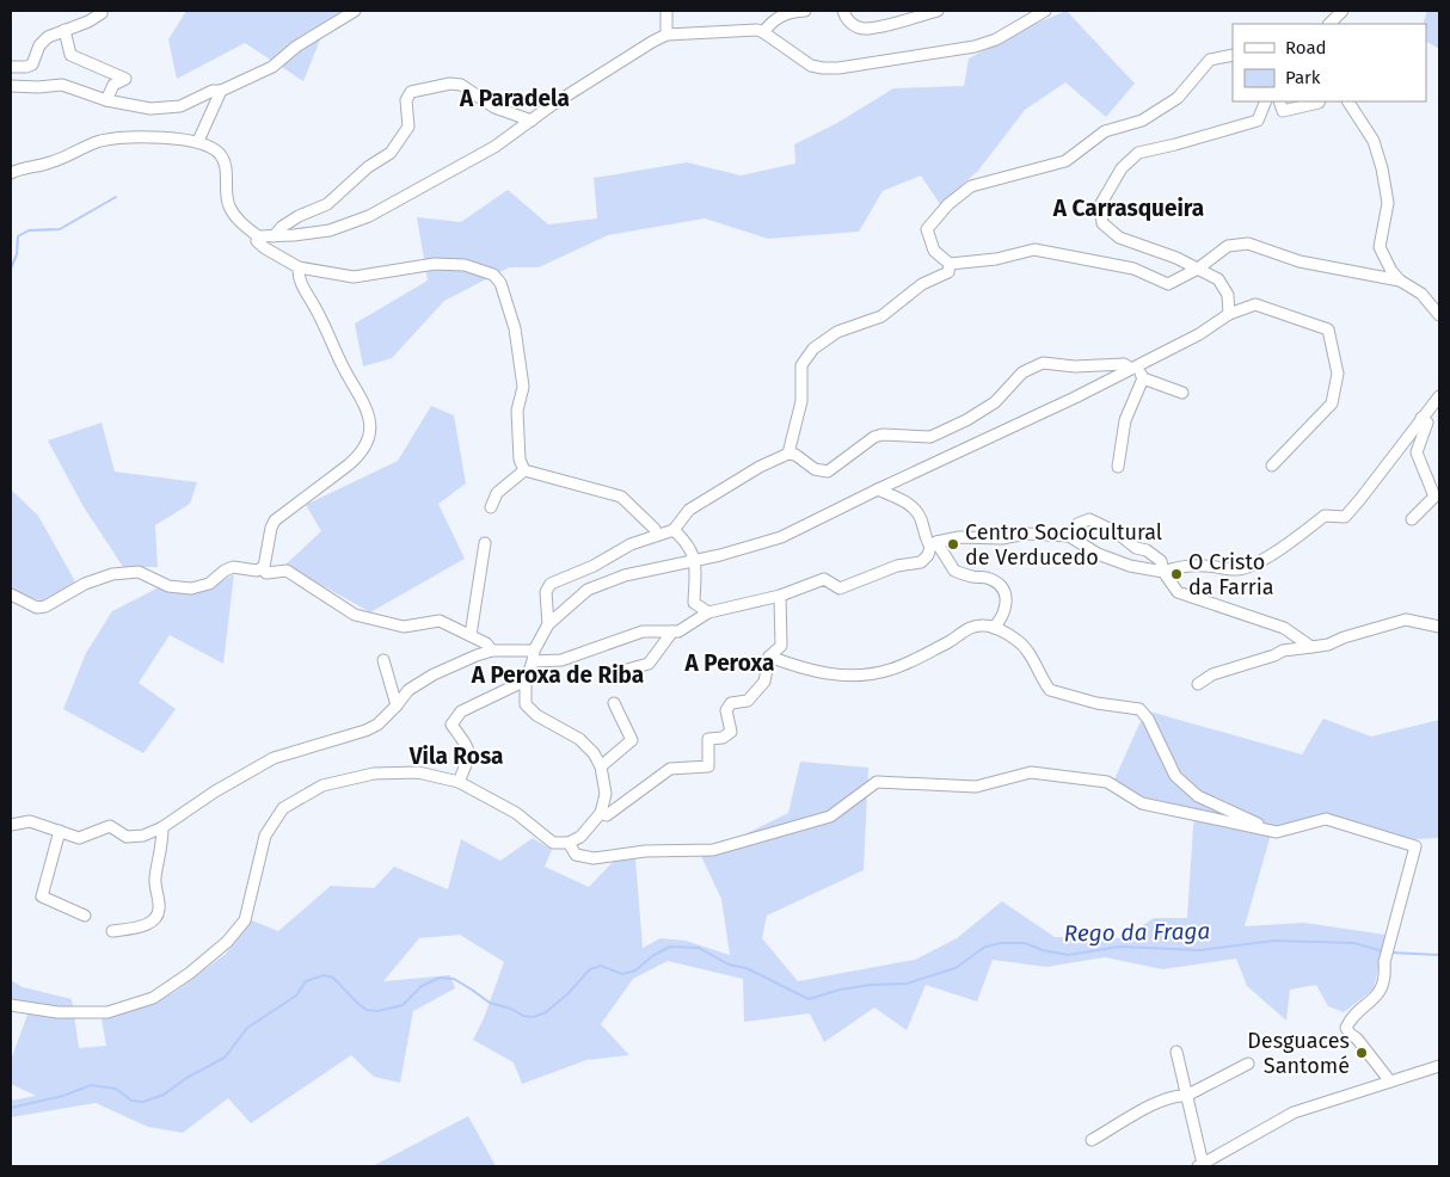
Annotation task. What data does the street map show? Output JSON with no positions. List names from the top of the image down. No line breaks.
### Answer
{"districts":["A Paradela","A Carrasqueira","A Peroxa","A Peroxa de Riba","Vila Rosa"],"water":["Rego da Fraga"],"places":["Centro Sociocultural de Verducedo","O Cristo da Farria","Desguaces Santomé"],"legend":["Road","Park"]}
